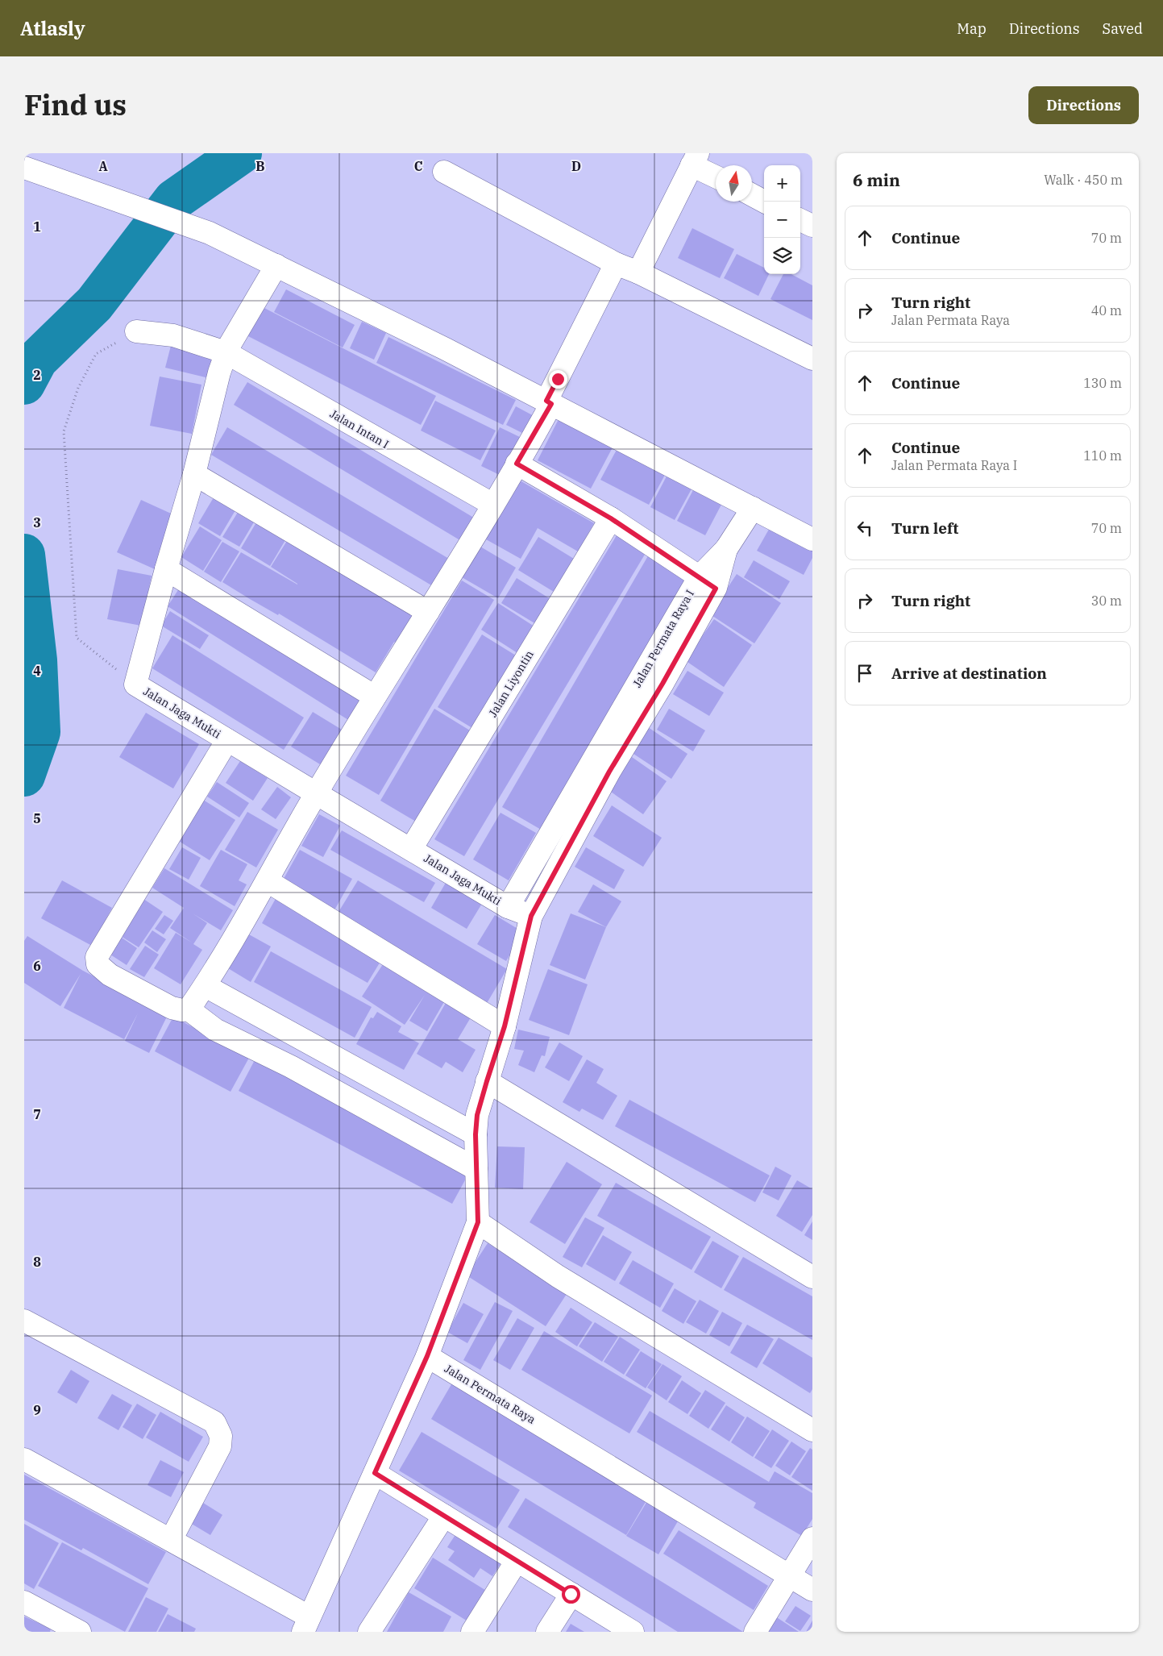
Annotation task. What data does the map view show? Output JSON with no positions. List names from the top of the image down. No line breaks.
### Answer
{"streets":{"street":["Jalan Intan I","Jalan Permata Raya I","Jalan Liyontin","Jalan Jaga Mukti","Jalan Permata Raya"]},"crossings":[["Jalan Intan I","Jalan Jaga Mukti"],["Jalan Permata Raya I","Jalan Jaga Mukti"],["Jalan Liyontin","Jalan Jaga Mukti"]],"north":"top","page":{"header":"Atlasly","nav":["Map","Directions","Saved"],"title":"Find us","buttons":"Directions","heading":["6 min","Walk · 450 m"],"map_buttons":["+","−"],"list":[["Continue","70 m"],["Turn right","Jalan Permata Raya","40 m"],["Continue","130 m"],["Continue","Jalan Permata Raya I","110 m"],["Turn left","70 m"],["Turn right","30 m"],"Arrive at destination"]},"grid":{"columns":["A","B","C","D"],"rows":["1","2","3","4","5","6","7","8","9"]}}
